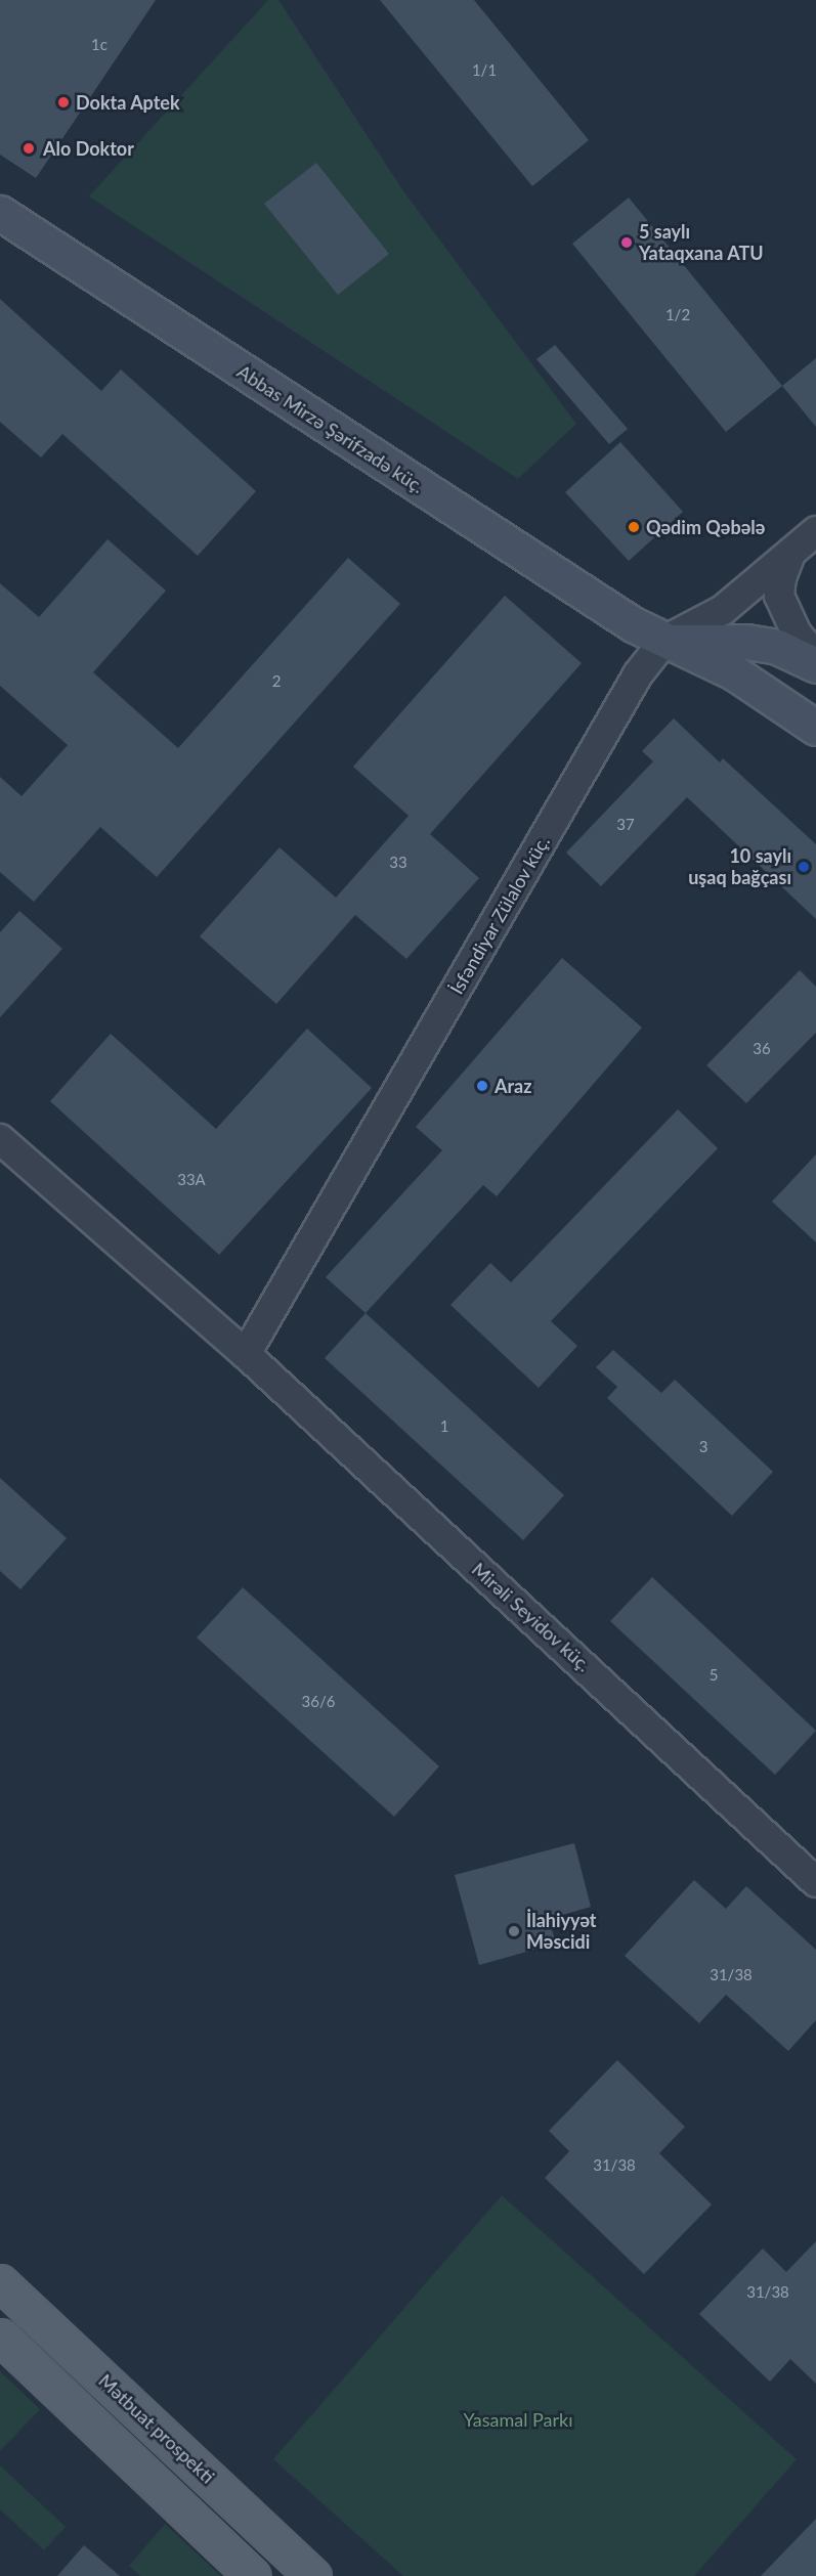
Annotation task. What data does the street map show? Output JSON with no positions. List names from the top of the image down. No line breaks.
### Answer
{"streets":{"main road":["Abbas Mirzə Şərifzadə küç.","Mətbuat prospekti"],"street":["İsfəndiyar Zülalov küç.","Mirəli Seyidov küç."]},"crossings":[["Abbas Mirzə Şərifzadə küç.","İsfəndiyar Zülalov küç."],["İsfəndiyar Zülalov küç.","Mirəli Seyidov küç."]],"parks":["Yasamal Parkı"],"places":["Dokta Aptek","Alo Doktor","5 saylı Yataqxana ATU","Qədim Qəbələ","10 saylı uşaq bağçası","Araz","İlahiyyət Məscidi"],"house_numbers":["1c","1/1","1/2","2","37","33","36","33A","1","3","5","36/6","31/38","31/38","31/38"]}
